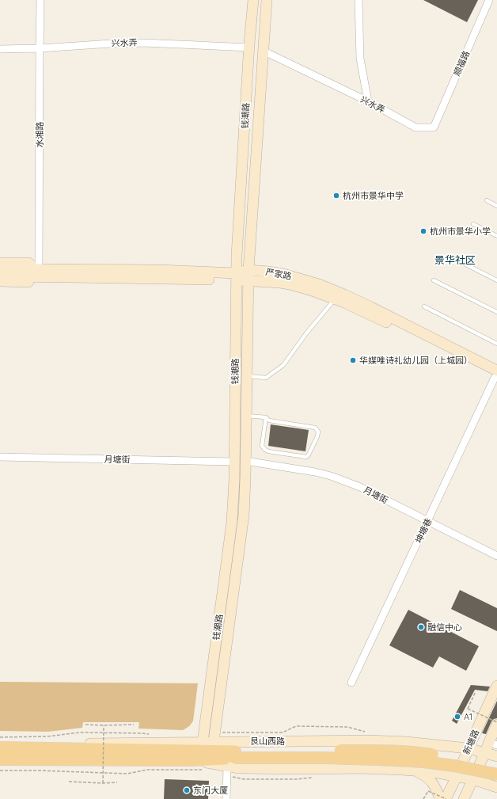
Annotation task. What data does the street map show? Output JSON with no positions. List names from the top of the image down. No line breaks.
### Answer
{"streets":{"main road":["钱潮路","严家路","艮山西路","新塘路"],"street":["兴水弄","顺福路","水湘路","月塘街","坤塘巷"]},"crossings":[["兴水弄","顺福路"],["兴水弄","钱潮路"],["兴水弄","水湘路"],["钱潮路","严家路"],["钱潮路","月塘街"],["钱潮路","艮山西路"],["水湘路","严家路"],["严家路","坤塘巷"],["月塘街","坤塘巷"],["艮山西路","新塘路"]],"districts":["景华社区"],"places":["杭州市景华中学","杭州市景华小学","华媒唯诗礼幼儿园（上城园）","融信中心","A1","东门大厦"]}
